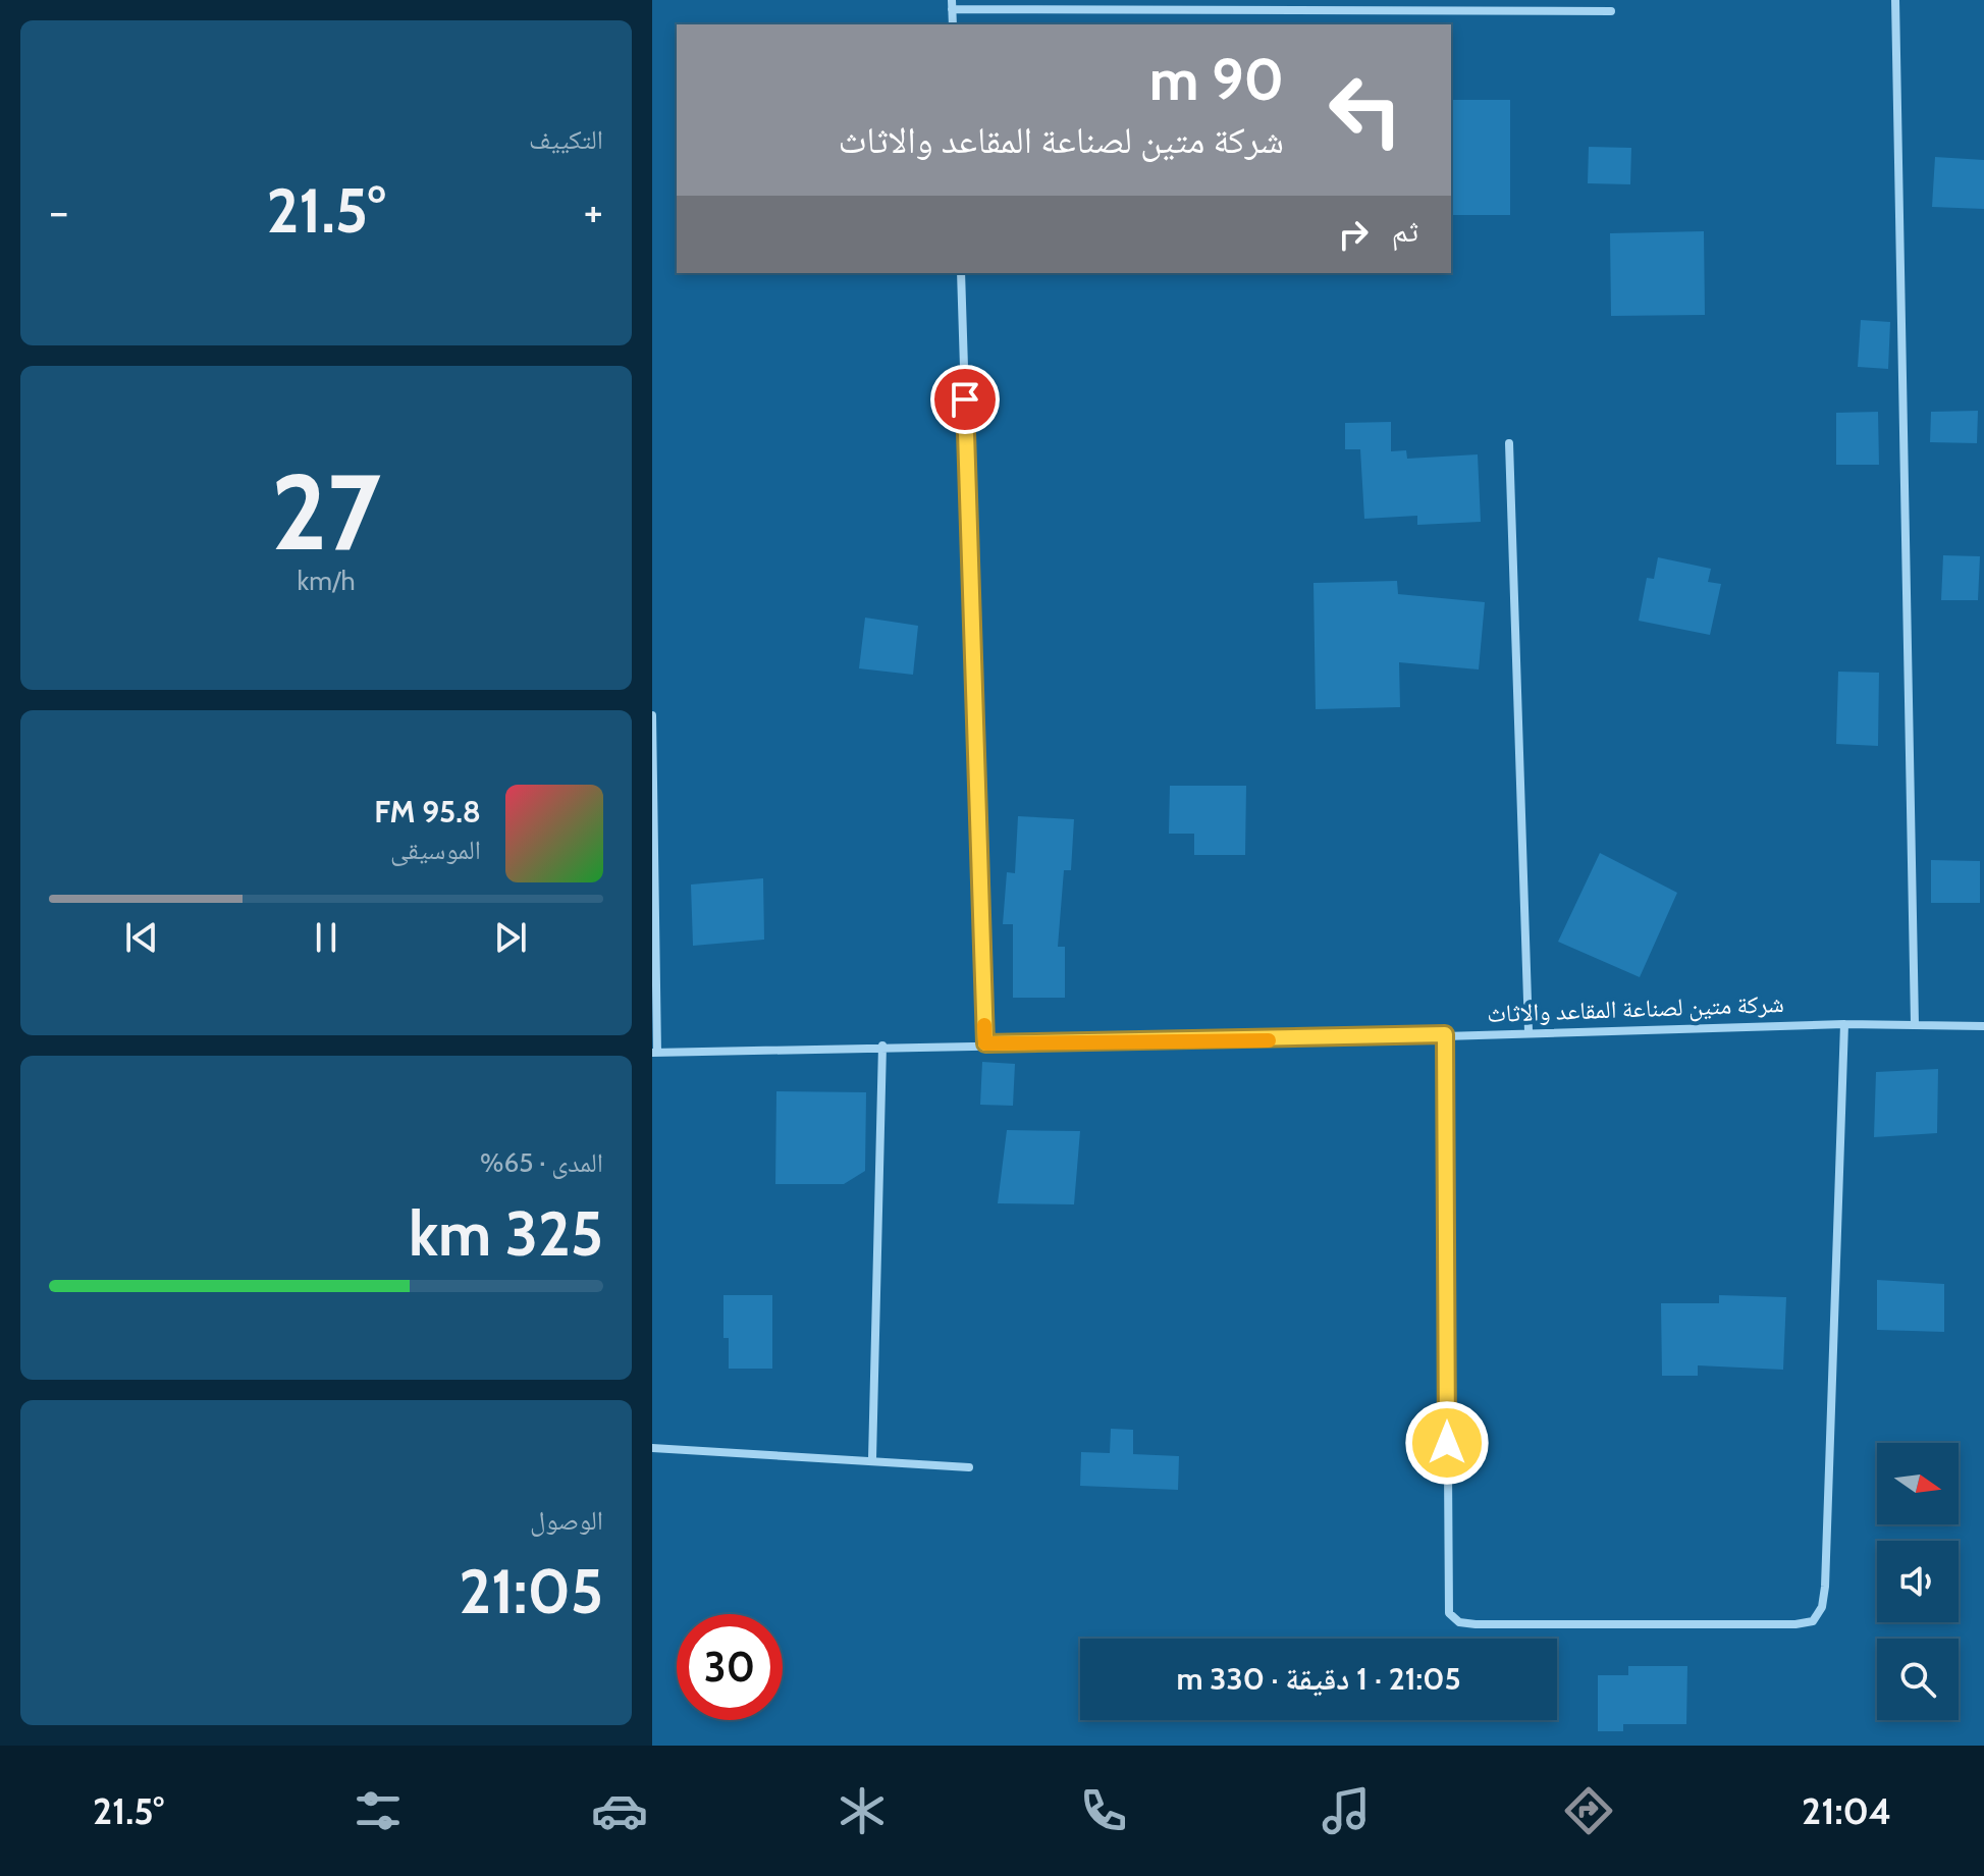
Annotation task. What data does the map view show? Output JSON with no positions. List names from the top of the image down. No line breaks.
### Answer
{"streets":{"street":["شركة متين لصناعة المقاعد والاثاث"]},"north":"right","page":{"tile":["التكييف",["27","km/h"],["المدى · 65%","325 km"],["الوصول","21:05"]],"turn":["90 m","شركة متين لصناعة المقاعد والاثاث"],"heat":["−","21.5°","+"],"then":"ثم","song":["95.8 FM","الموسيقى"],"limit":"30","trip":"21:05 · 1 دقيقة · 330 m","tabs":["21:04","21.5°"]}}
